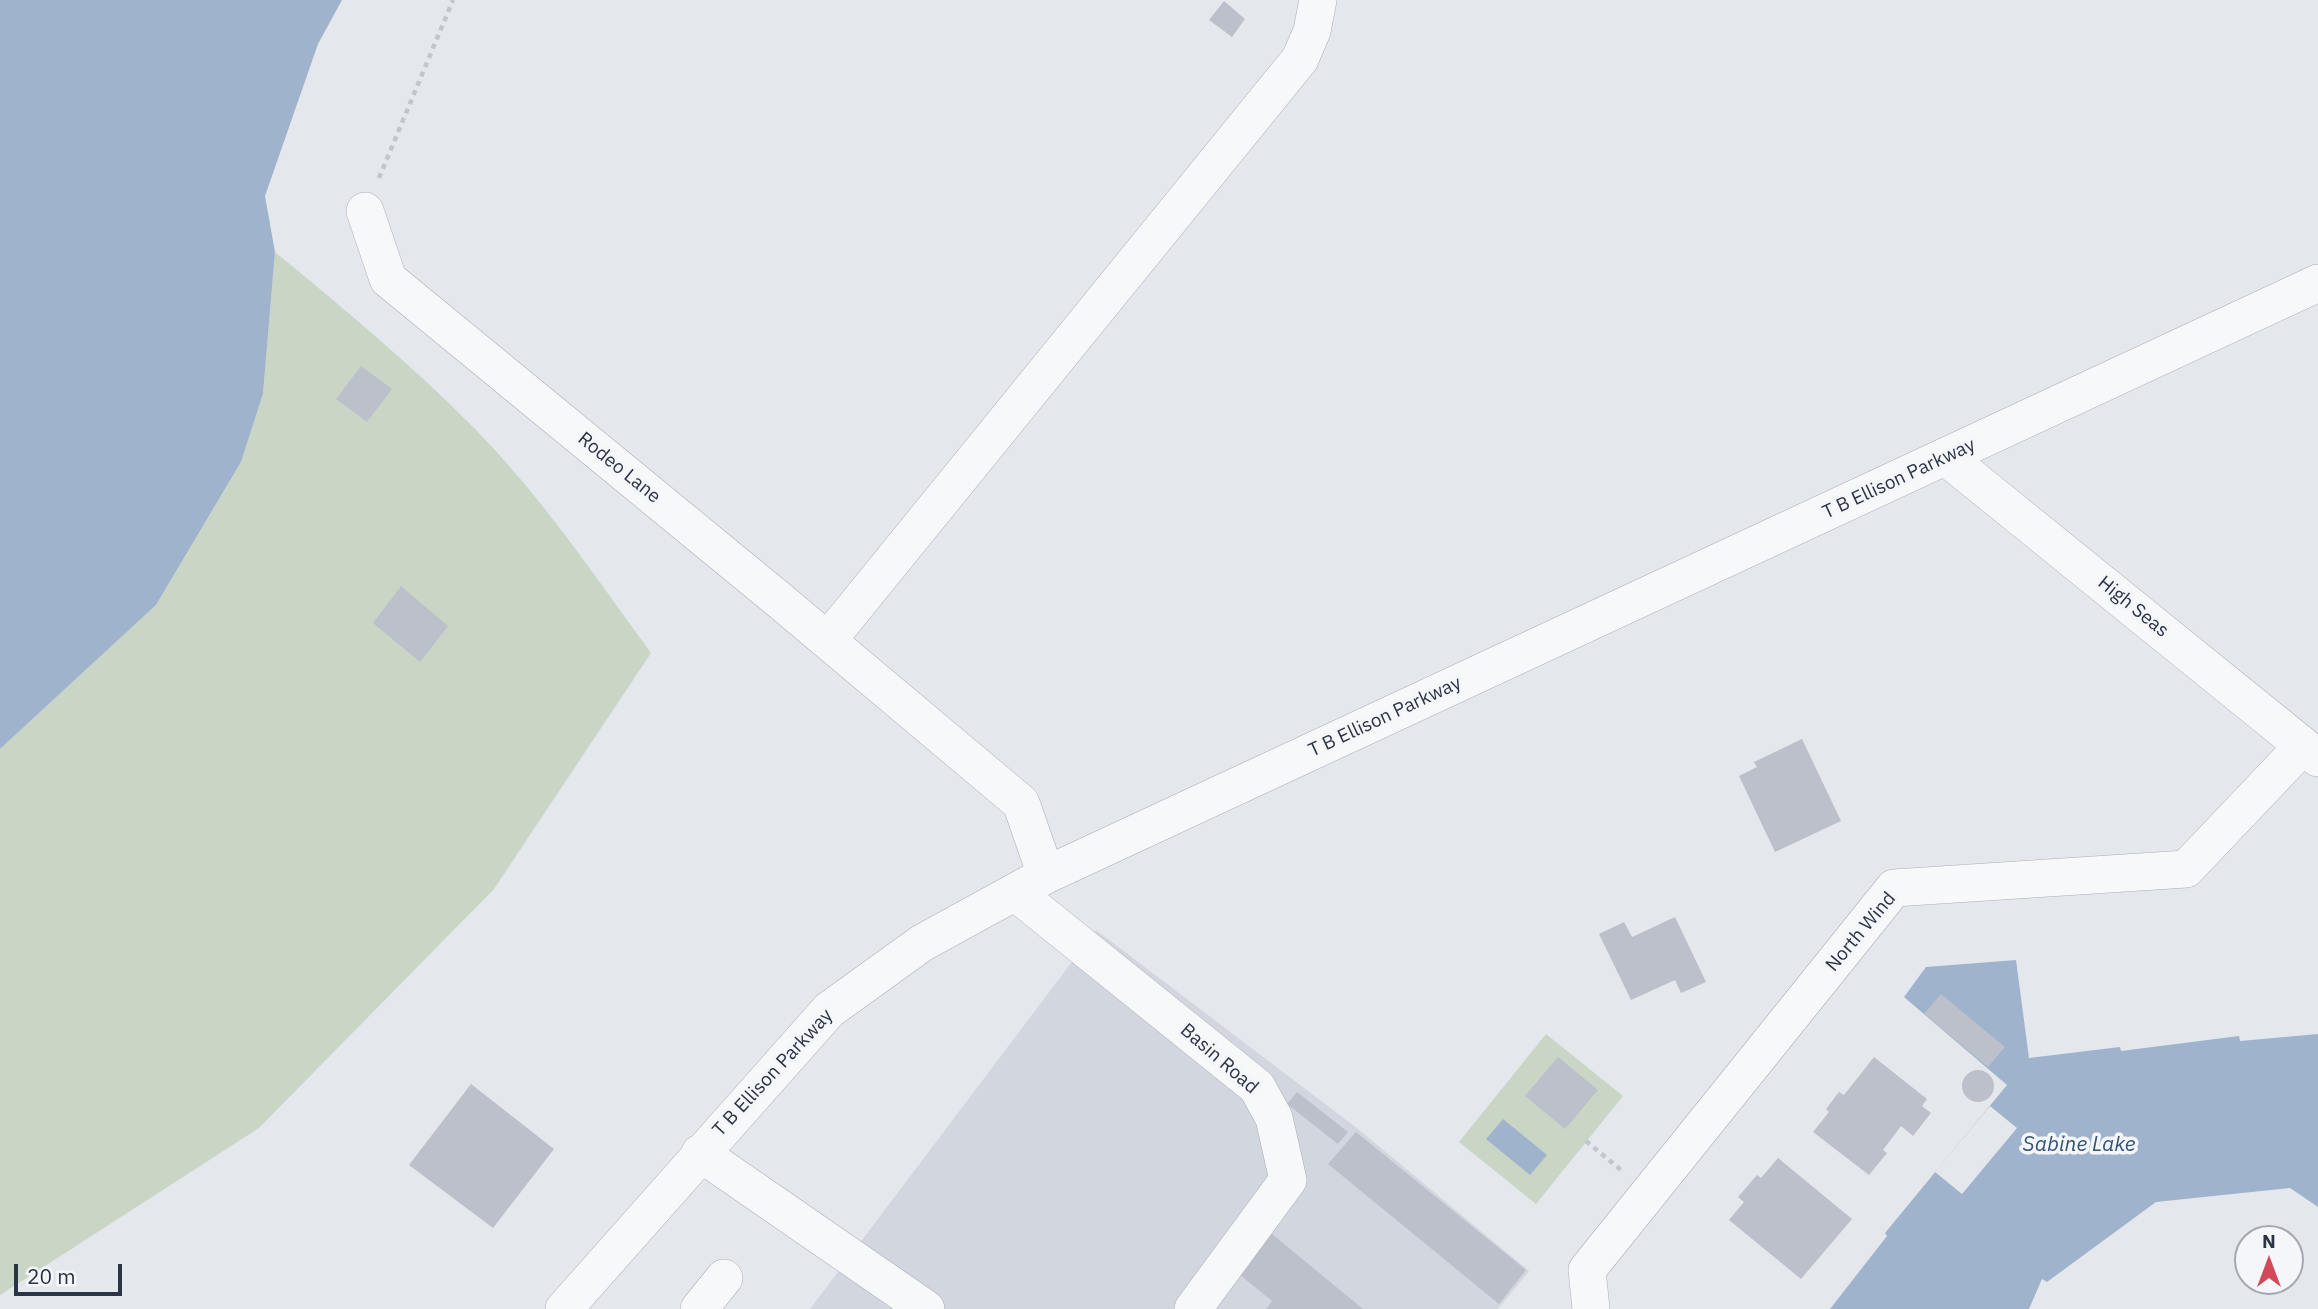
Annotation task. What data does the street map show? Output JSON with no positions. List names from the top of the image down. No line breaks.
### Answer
{"streets":{"street":["Rodeo Lane","T B Ellison Parkway","High Seas","North Wind","Basin Road"]},"crossings":[["Rodeo Lane","T B Ellison Parkway"],["Rodeo Lane","Basin Road"],["T B Ellison Parkway","High Seas"],["T B Ellison Parkway","Basin Road"],["High Seas","North Wind"]],"water":["Sabine Lake"],"scale_bar":"20 m","north":"top"}
